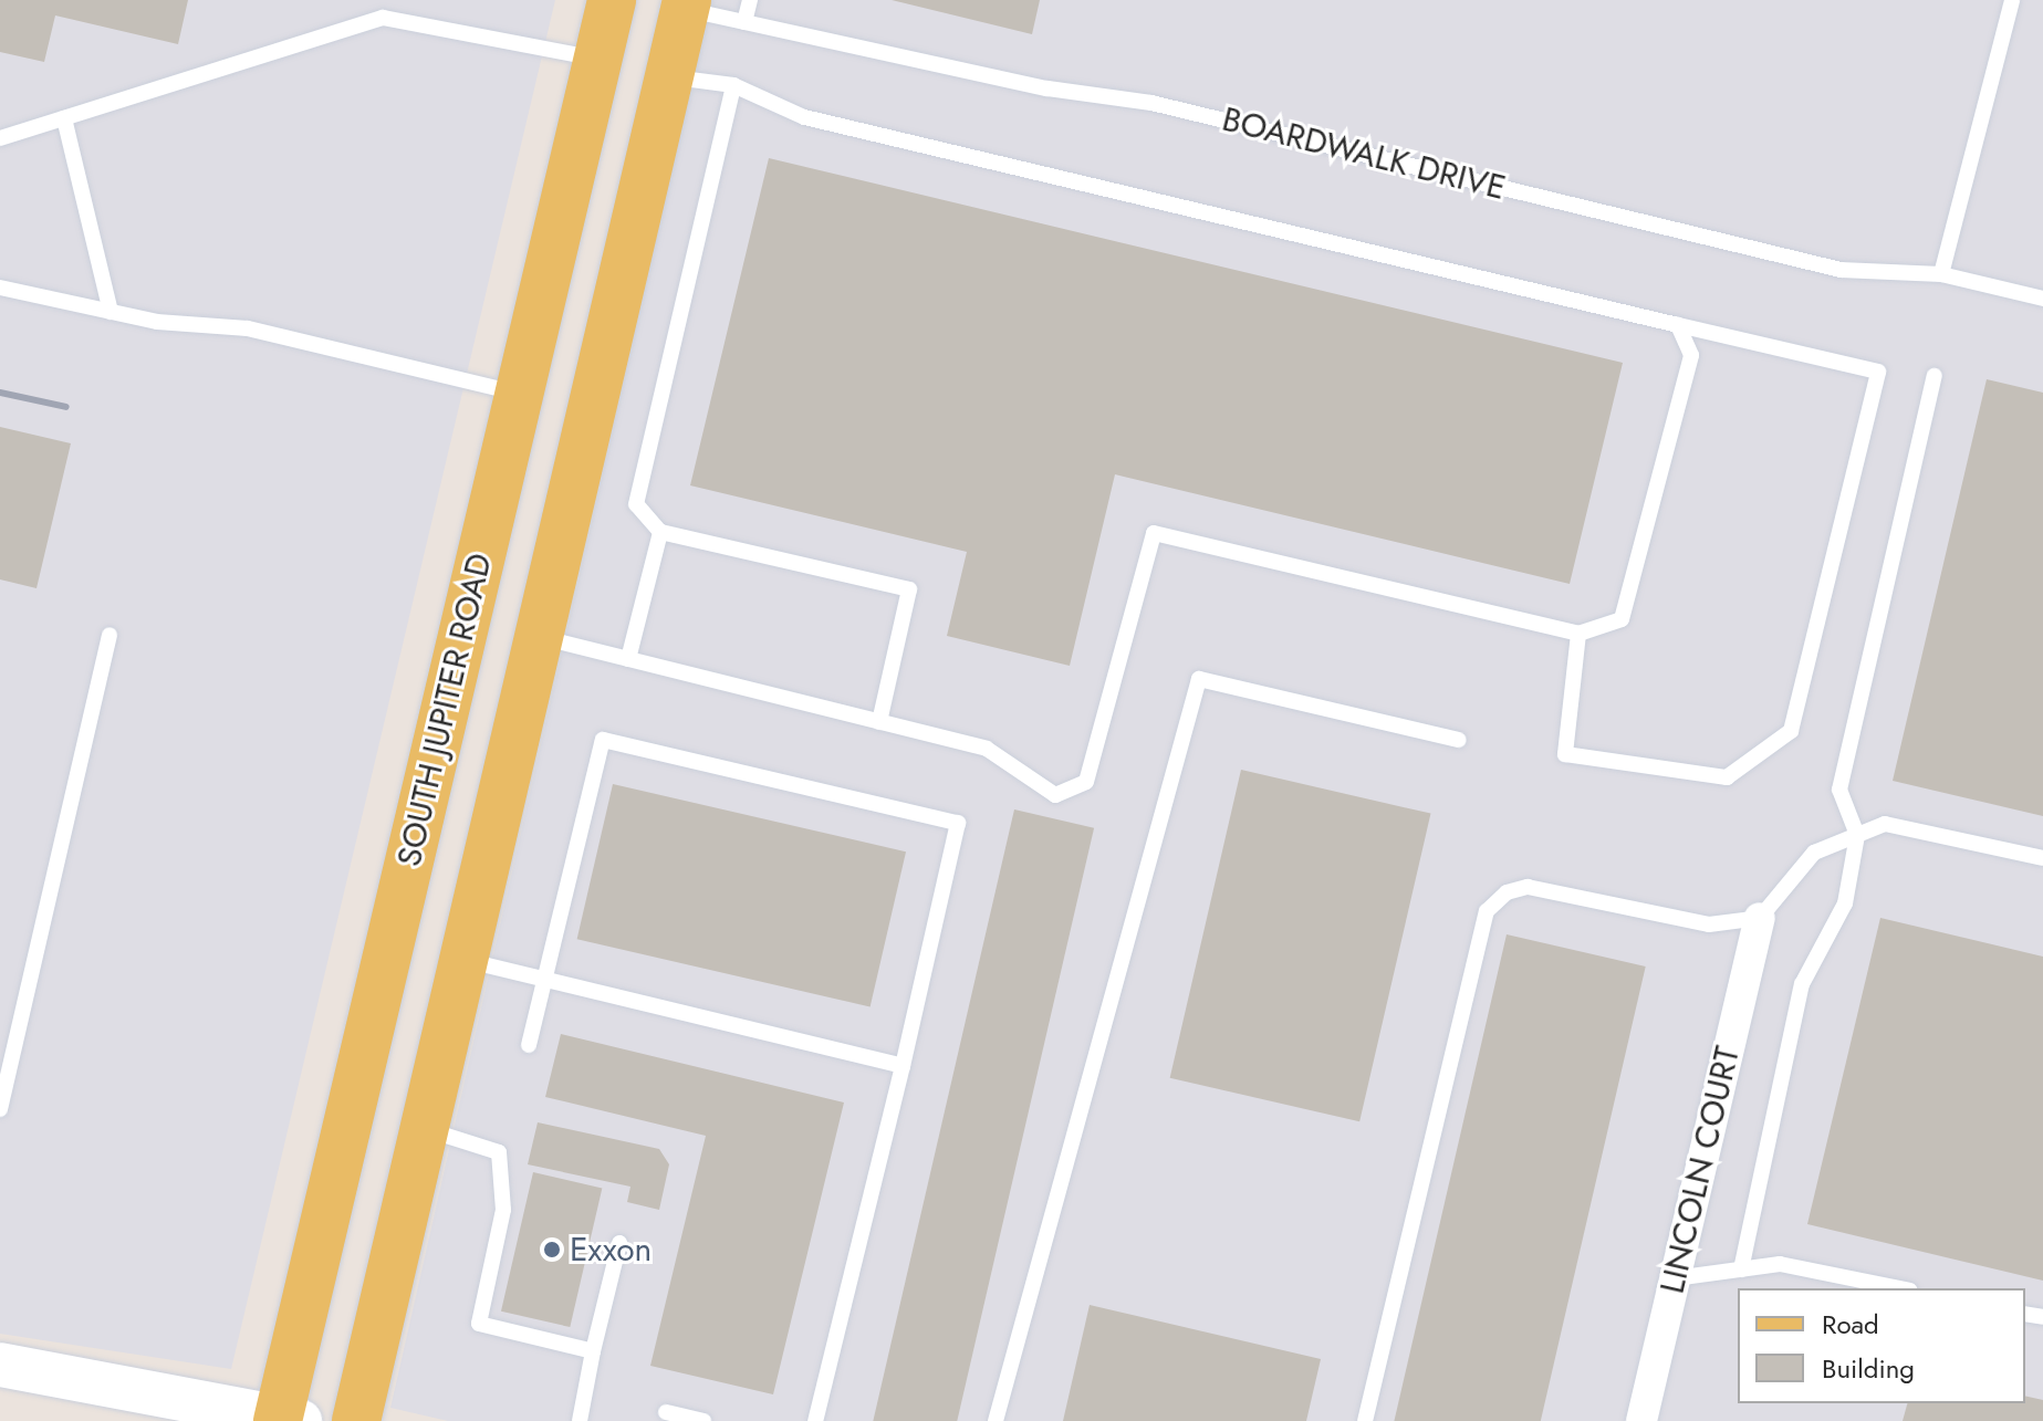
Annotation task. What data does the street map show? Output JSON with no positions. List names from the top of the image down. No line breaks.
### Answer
{"streets":{"main road":["SOUTH JUPITER ROAD"],"street":["LINCOLN COURT"],"lane":["BOARDWALK DRIVE"]},"places":["Exxon"],"legend":["Road","Building"]}
